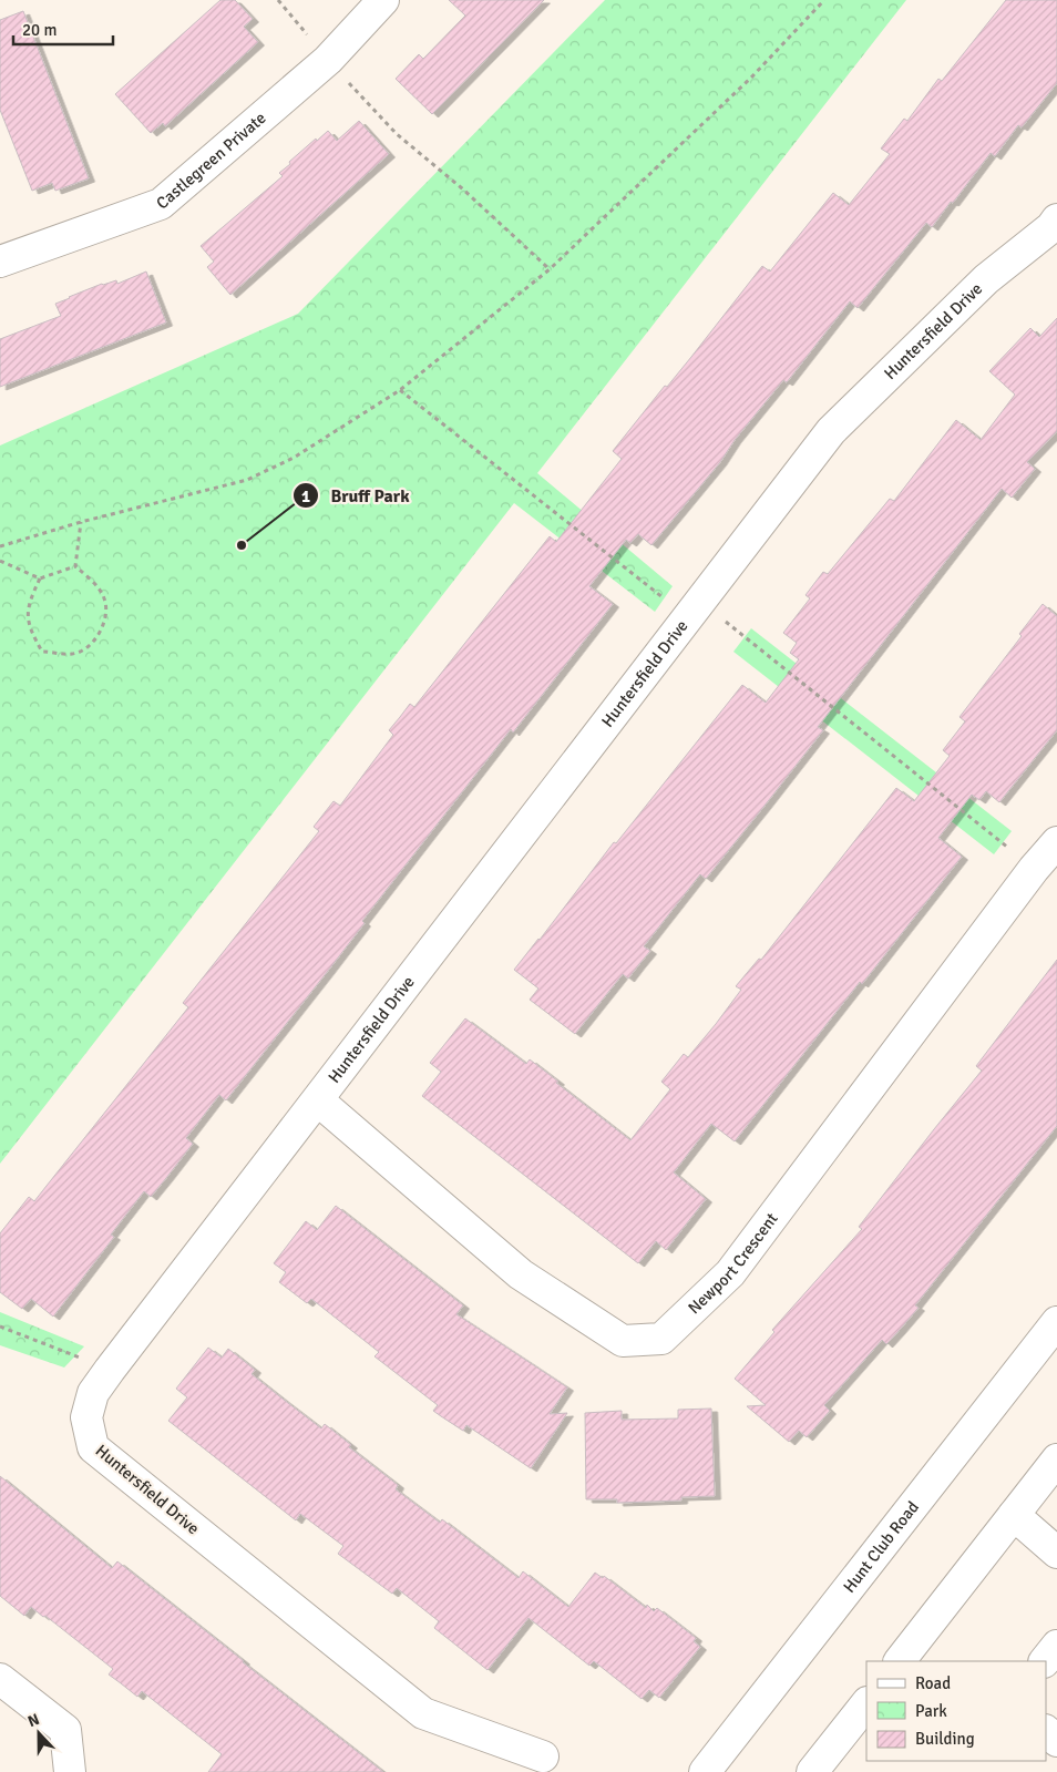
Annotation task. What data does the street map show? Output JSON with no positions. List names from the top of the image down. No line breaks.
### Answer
{"streets":{"street":["Castlegreen Private","Huntersfield Drive","Newport Crescent","Hunt Club Road"]},"crossings":[["Huntersfield Drive","Newport Crescent"]],"places":["Bruff Park"],"legend":["Road","Park","Building"],"scale_bar":"20 m","north":"top"}
